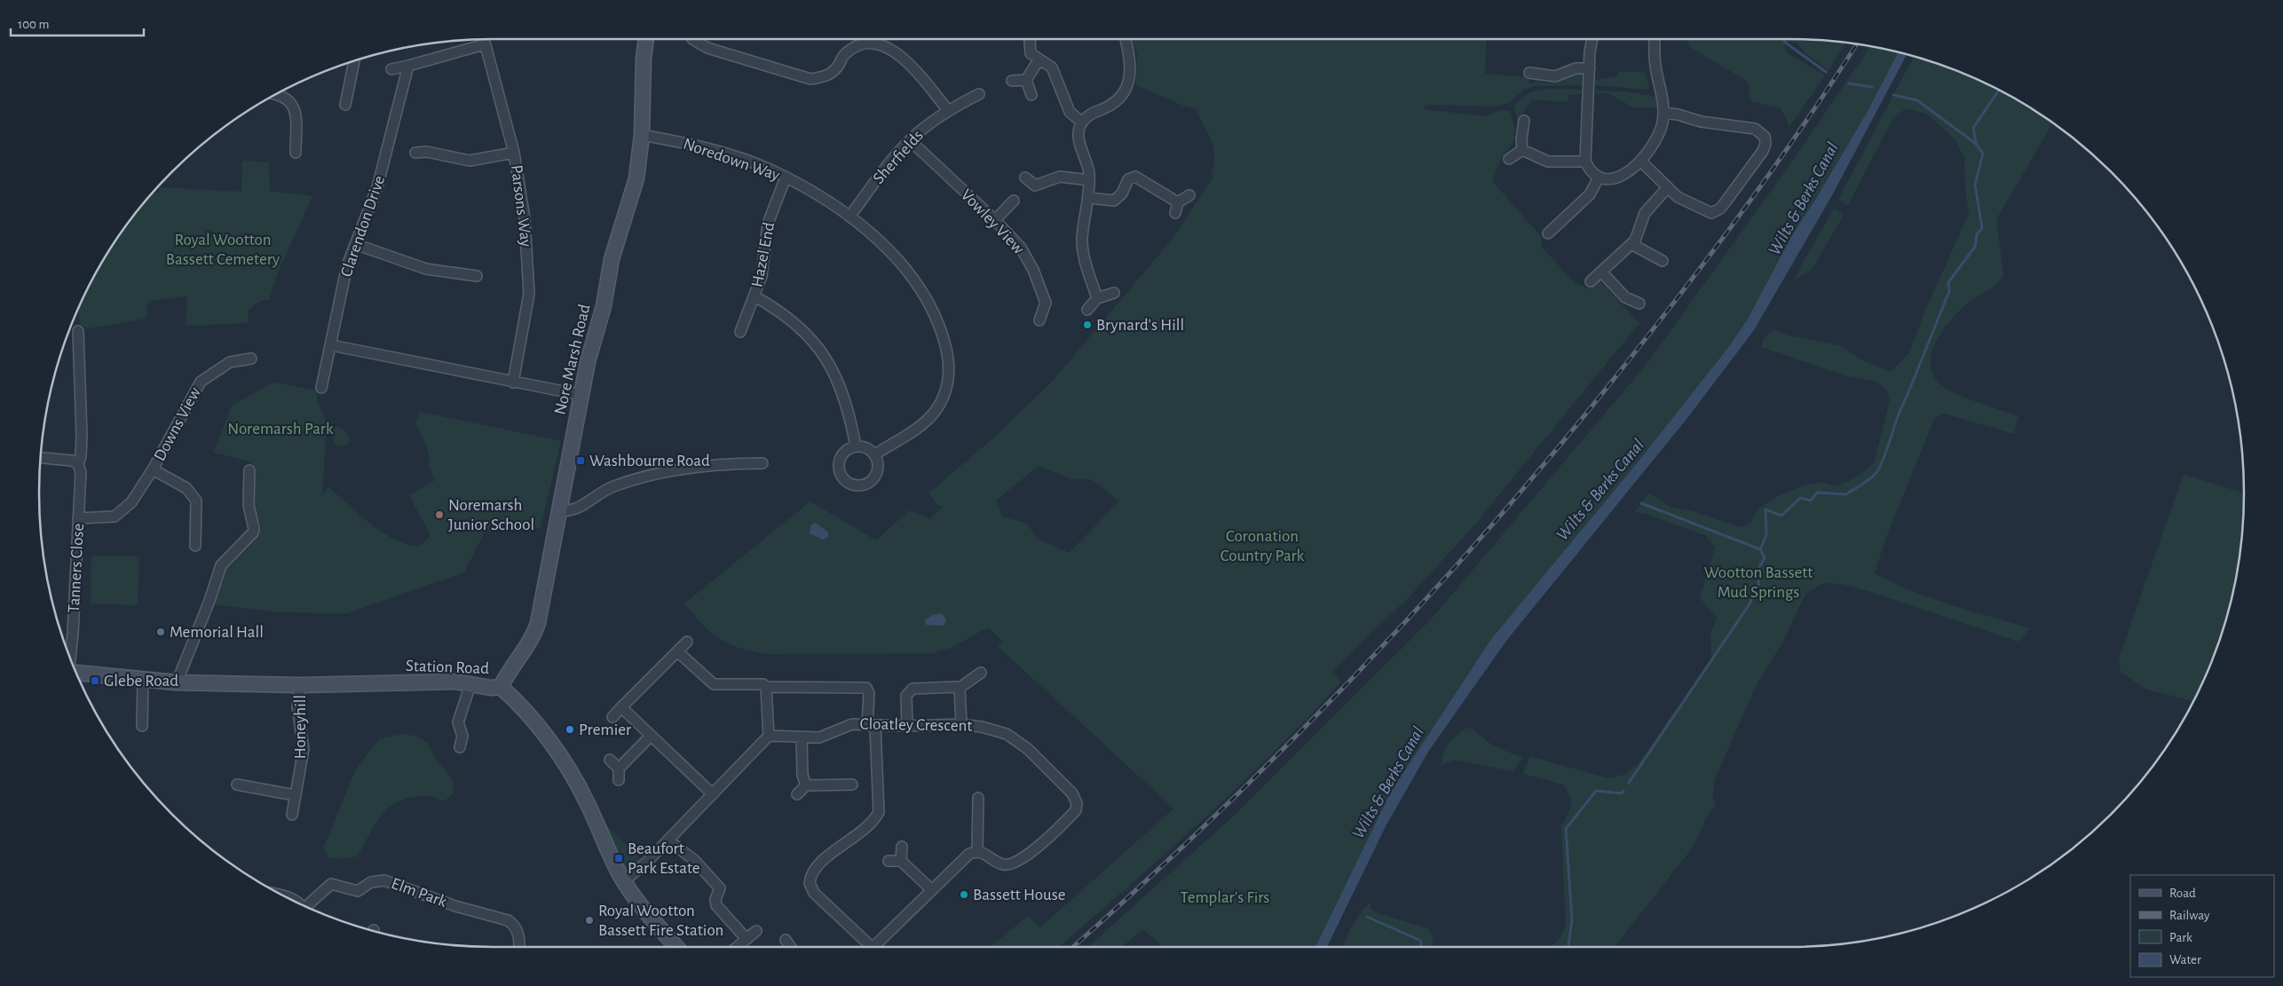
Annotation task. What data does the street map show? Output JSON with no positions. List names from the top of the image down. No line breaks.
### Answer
{"streets":{"street":["Sherfields","Noredown Way","Parsons Way","Vowley View","Clarendon Drive","Hazel End","Nore Marsh Road","Downs View","Tanners Close","Station Road","Cloatley Crescent","Honeyhill","Elm Park"]},"crossings":[["Sherfields","Noredown Way"],["Sherfields","Vowley View"],["Noredown Way","Hazel End"],["Noredown Way","Nore Marsh Road"],["Nore Marsh Road","Station Road"],["Downs View","Tanners Close"],["Station Road","Honeyhill"]],"water":["Wilts & Berks Canal"],"parks":["Royal Wootton Bassett Cemetery","Noremarsh Park","Coronation Country Park","Wootton Bassett Mud Springs","Templar's Firs"],"places":{"other":["Brynard's Hill","Noremarsh Junior School","Memorial Hall","Premier","Bassett House","Royal Wootton Bassett Fire Station"],"transit":["Washbourne Road","Glebe Road","Beaufort Park Estate"]},"legend":["Road","Railway","Park","Water"],"scale_bar":"100 m"}
